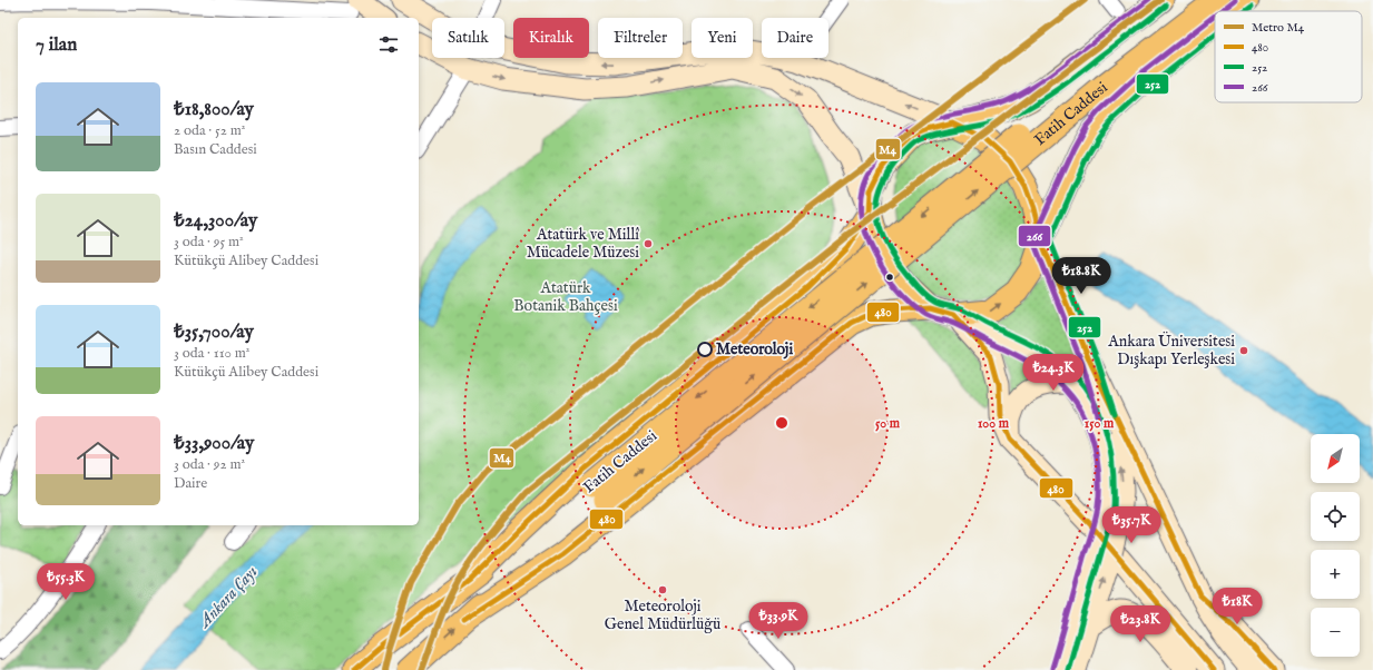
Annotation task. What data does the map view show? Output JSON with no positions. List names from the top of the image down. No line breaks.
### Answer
{"streets":{"main road":["Fatih Caddesi"]},"water":["Ankara Çayı"],"parks":["Atatürk Botanik Bahçesi"],"places":["Atatürk ve Millî Mücadele Müzesi","Meteoroloji","Ankara Üniversitesi Dışkapı Yerleşkesi","Meteoroloji Genel Müdürlüğü"],"lines":["metro line M4","transit line 266","transit line 252","transit line 480"],"legend":["Metro M4","480","252","266"],"north":"bottom left","page":{"chip":["Satılık","Kiralık","Filtreler","Yeni","Daire"],"heading":"7 ilan","list":[{"name":"₺18,800/ay","note":"2 oda · 52 m² · Basın Caddesi"},{"name":"₺24,300/ay","note":"3 oda · 95 m² · Kütükçü Alibey Caddesi"},{"name":"₺35,700/ay","note":"3 oda · 110 m² · Kütükçü Alibey Caddesi"},{"name":"₺33,900/ay","note":"3 oda · 92 m² · Daire"}],"price":["₺18.8K","₺24.3K","₺35.7K","₺55.3K","₺18K","₺33.9K","₺23.8K"],"map_buttons":["+","−"]},"rings":["50 m","100 m","150 m"]}
